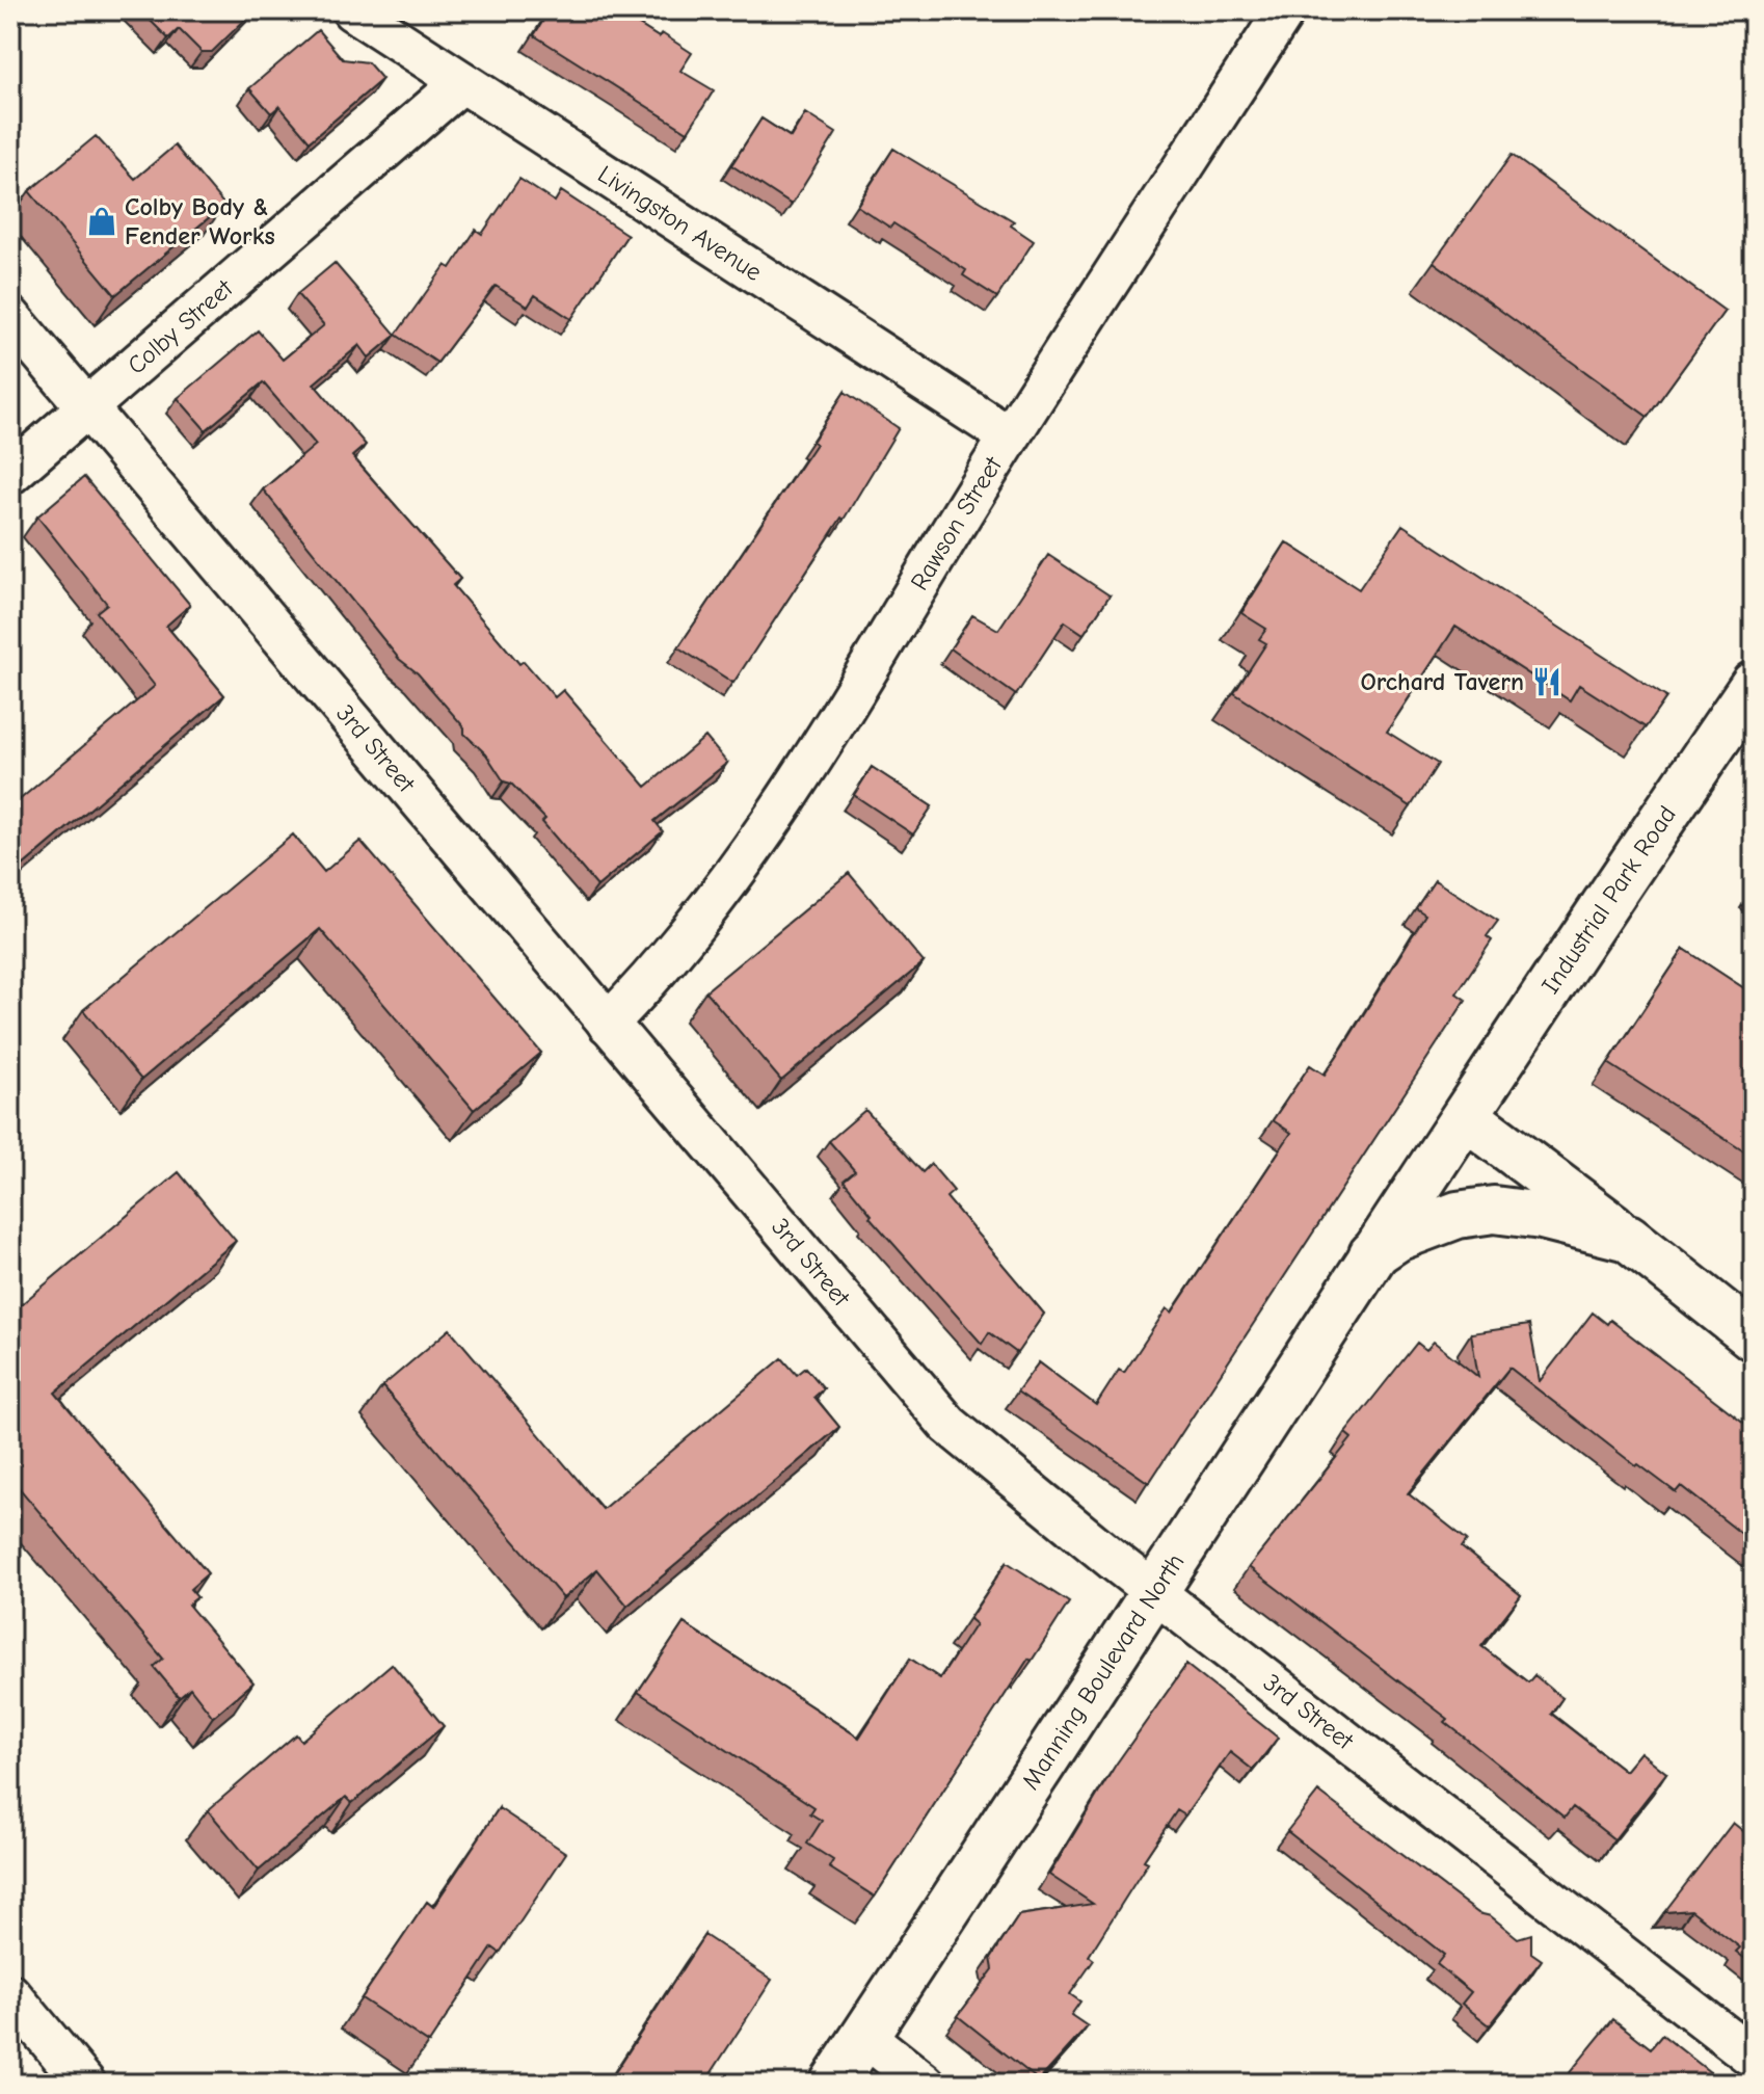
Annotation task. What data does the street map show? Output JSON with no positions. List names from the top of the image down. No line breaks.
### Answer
{"streets":{"street":["Livingston Avenue","Colby Street","Rawson Street","3rd Street","Industrial Park Road","Manning Boulevard North"]},"crossings":[["Livingston Avenue","Colby Street"],["Livingston Avenue","Rawson Street"],["Colby Street","3rd Street"],["Rawson Street","3rd Street"],["3rd Street","Manning Boulevard North"],["Industrial Park Road","Manning Boulevard North"]],"places":{"shop":["Colby Body & Fender Works"],"restaurant":["Orchard Tavern"]}}
